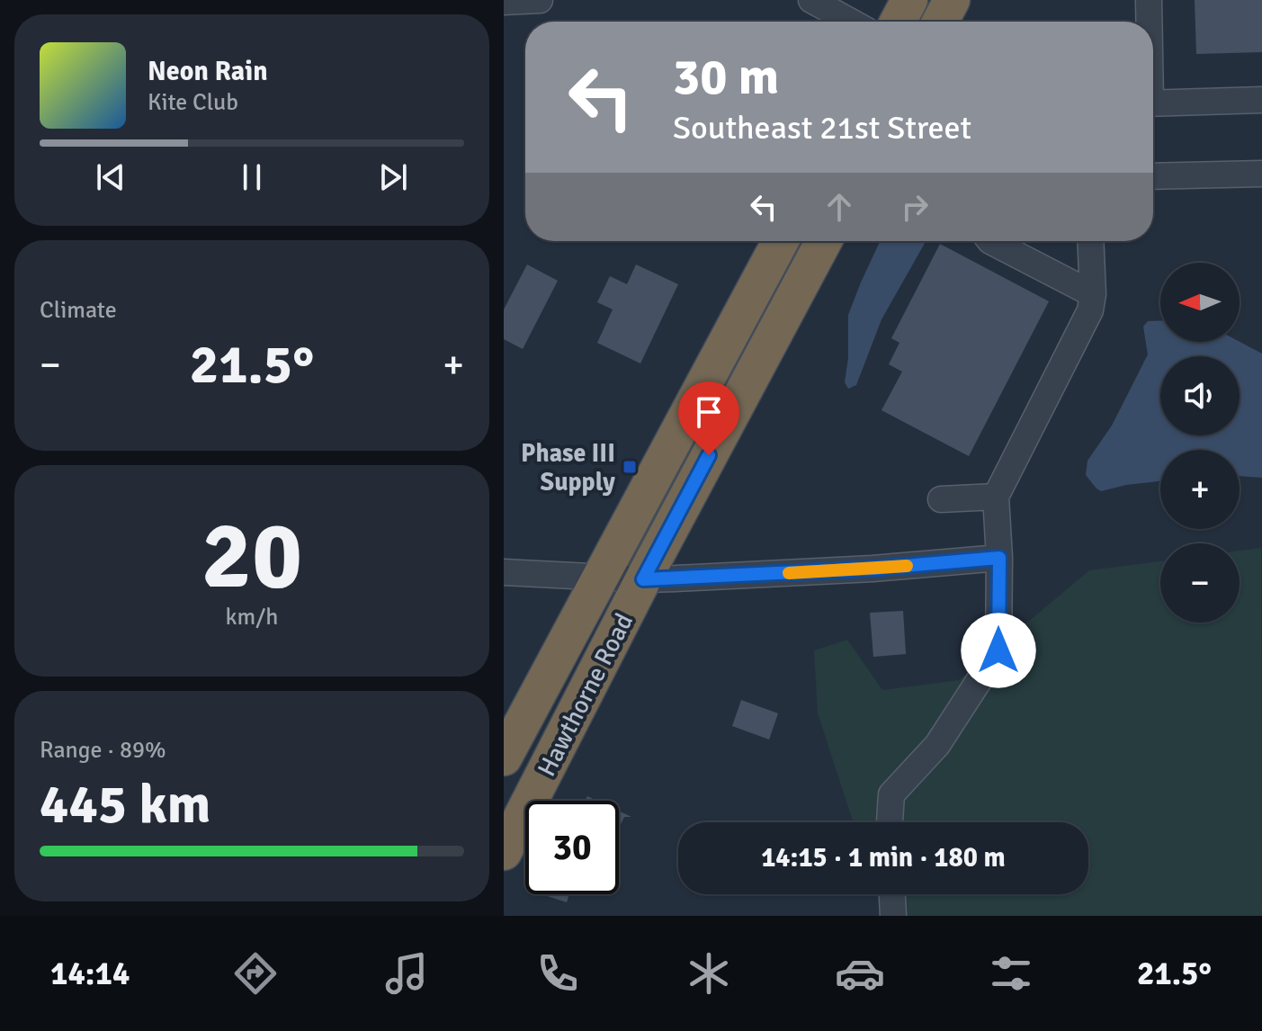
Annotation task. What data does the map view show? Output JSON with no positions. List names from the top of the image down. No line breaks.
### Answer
{"streets":{"highway":["Hawthorne Road"]},"places":{"transit":["Phase III Supply"]},"north":"left","page":{"turn":["30 m","Southeast 21st Street"],"song":["Neon Rain","Kite Club"],"tile":["Climate",["20","km/h"],["Range · 89%","445 km"]],"map_buttons":["+","−"],"heat":["−","21.5°","+"],"limit":"30","trip":"14:15 · 1 min · 180 m","tabs":["14:14","21.5°"]}}
